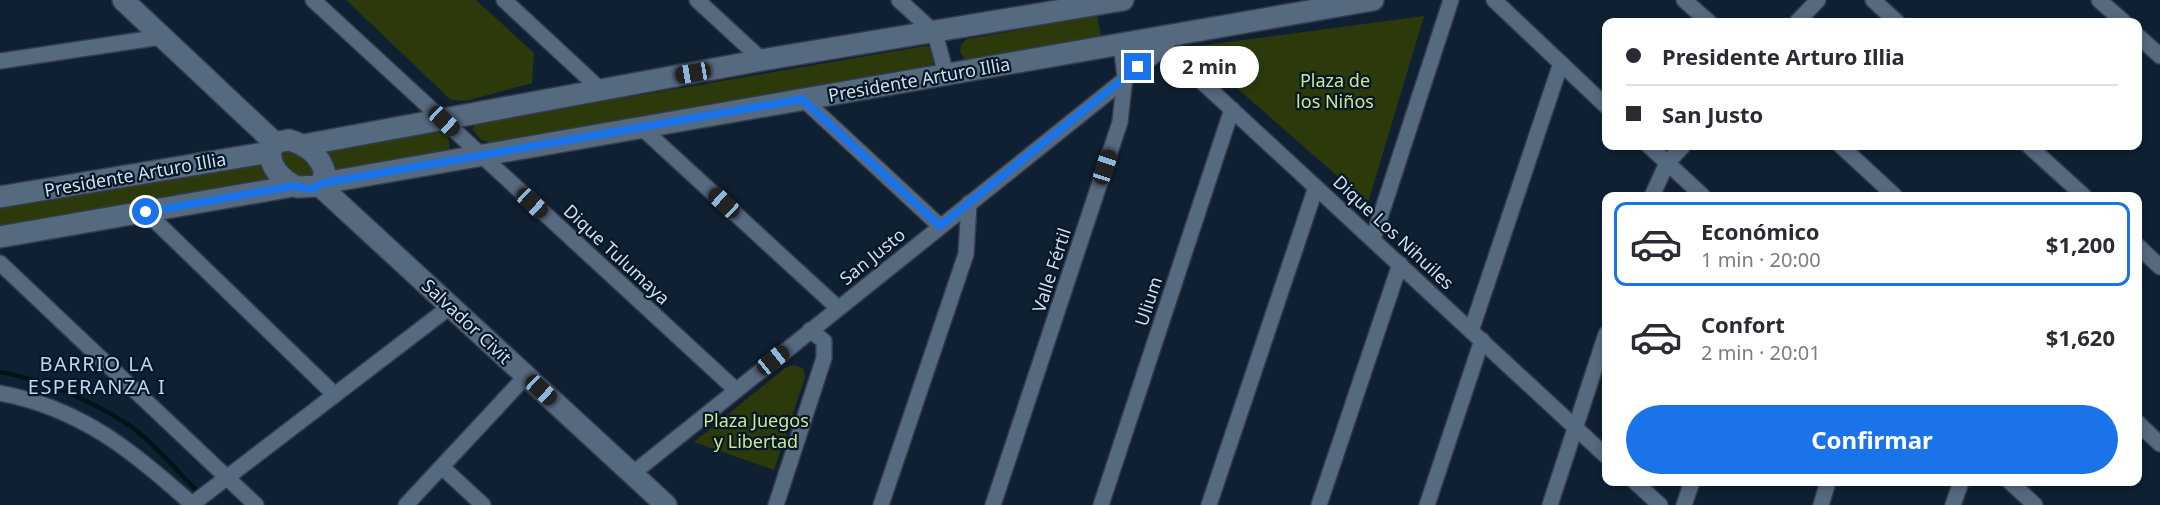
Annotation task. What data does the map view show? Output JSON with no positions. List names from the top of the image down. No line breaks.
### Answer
{"streets":{"street":["Presidente Arturo Illia","Dique Los Nihuiles","Dique Tulumaya","San Justo","Valle Fértil","Ulium","Salvador Civit"]},"crossings":[["Presidente Arturo Illia","Dique Los Nihuiles"],["Presidente Arturo Illia","Dique Tulumaya"],["Presidente Arturo Illia","San Justo"],["Presidente Arturo Illia","Valle Fértil"],["Presidente Arturo Illia","Salvador Civit"],["Dique Los Nihuiles","San Justo"],["Dique Los Nihuiles","Ulium"],["Dique Tulumaya","San Justo"],["San Justo","Valle Fértil"],["San Justo","Salvador Civit"]],"districts":["BARRIO LA ESPERANZA I"],"parks":["Plaza de los Niños","Plaza Juegos y Libertad"],"page":{"banner":["Presidente Arturo Illia","San Justo"],"bubble":"2 min","list":[{"name":"Económico","note":"1 min · 20:00","value":"$1,200"},{"name":"Confort","note":"2 min · 20:01","value":"$1,620"}],"buttons":"Confirmar"}}
